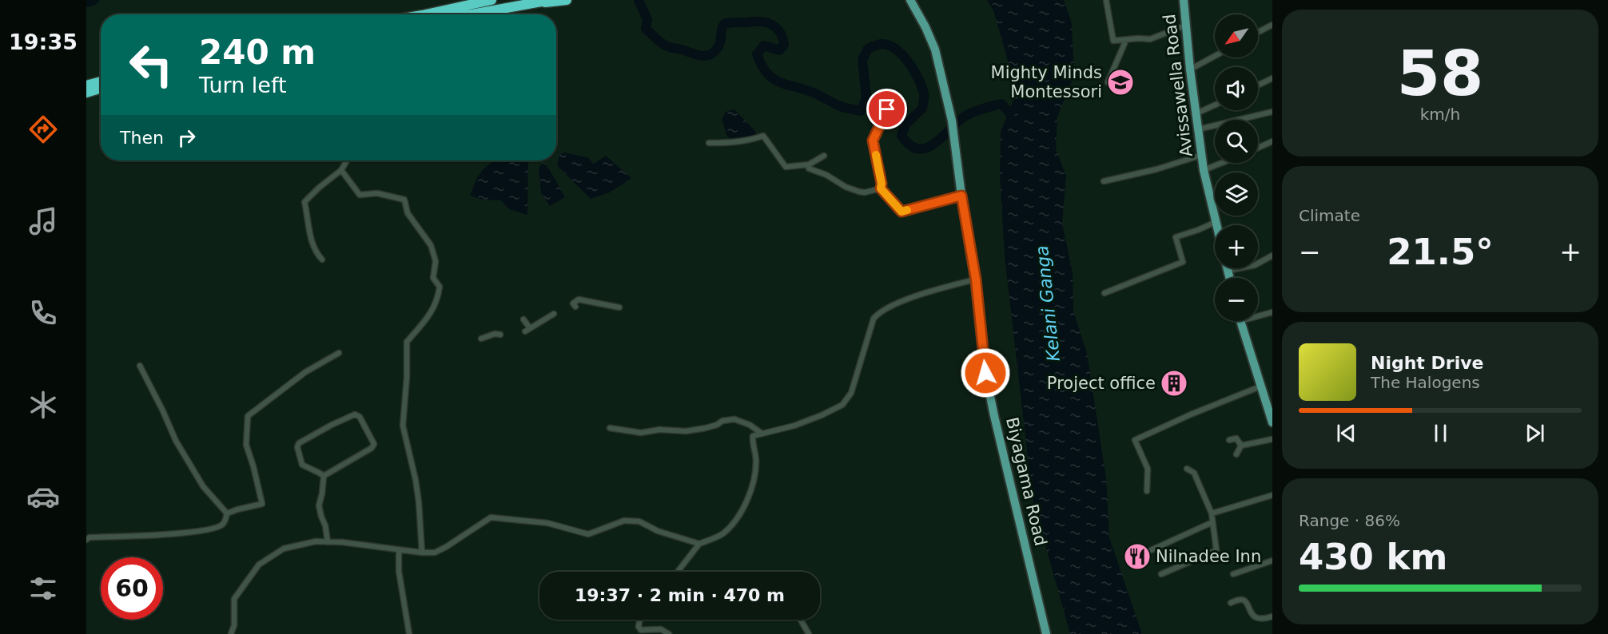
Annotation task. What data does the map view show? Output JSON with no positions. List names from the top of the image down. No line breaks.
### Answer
{"streets":{"main road":["Avissawella Road","Biyagama Road"]},"water":["Kelani Ganga"],"places":{"school or university":["Mighty Minds Montessori"],"building":["Project office"],"restaurant":["Nilnadee Inn"]},"north":"bottom left","page":{"tabs":"19:35","tile":[["58","km/h"],"Climate",["Range · 86%","430 km"]],"map_buttons":["+","−"],"turn":["240 m","Turn left"],"then":"Then","heat":["−","21.5°","+"],"song":["Night Drive","The Halogens"],"limit":"60","trip":"19:37 · 2 min · 470 m"}}
